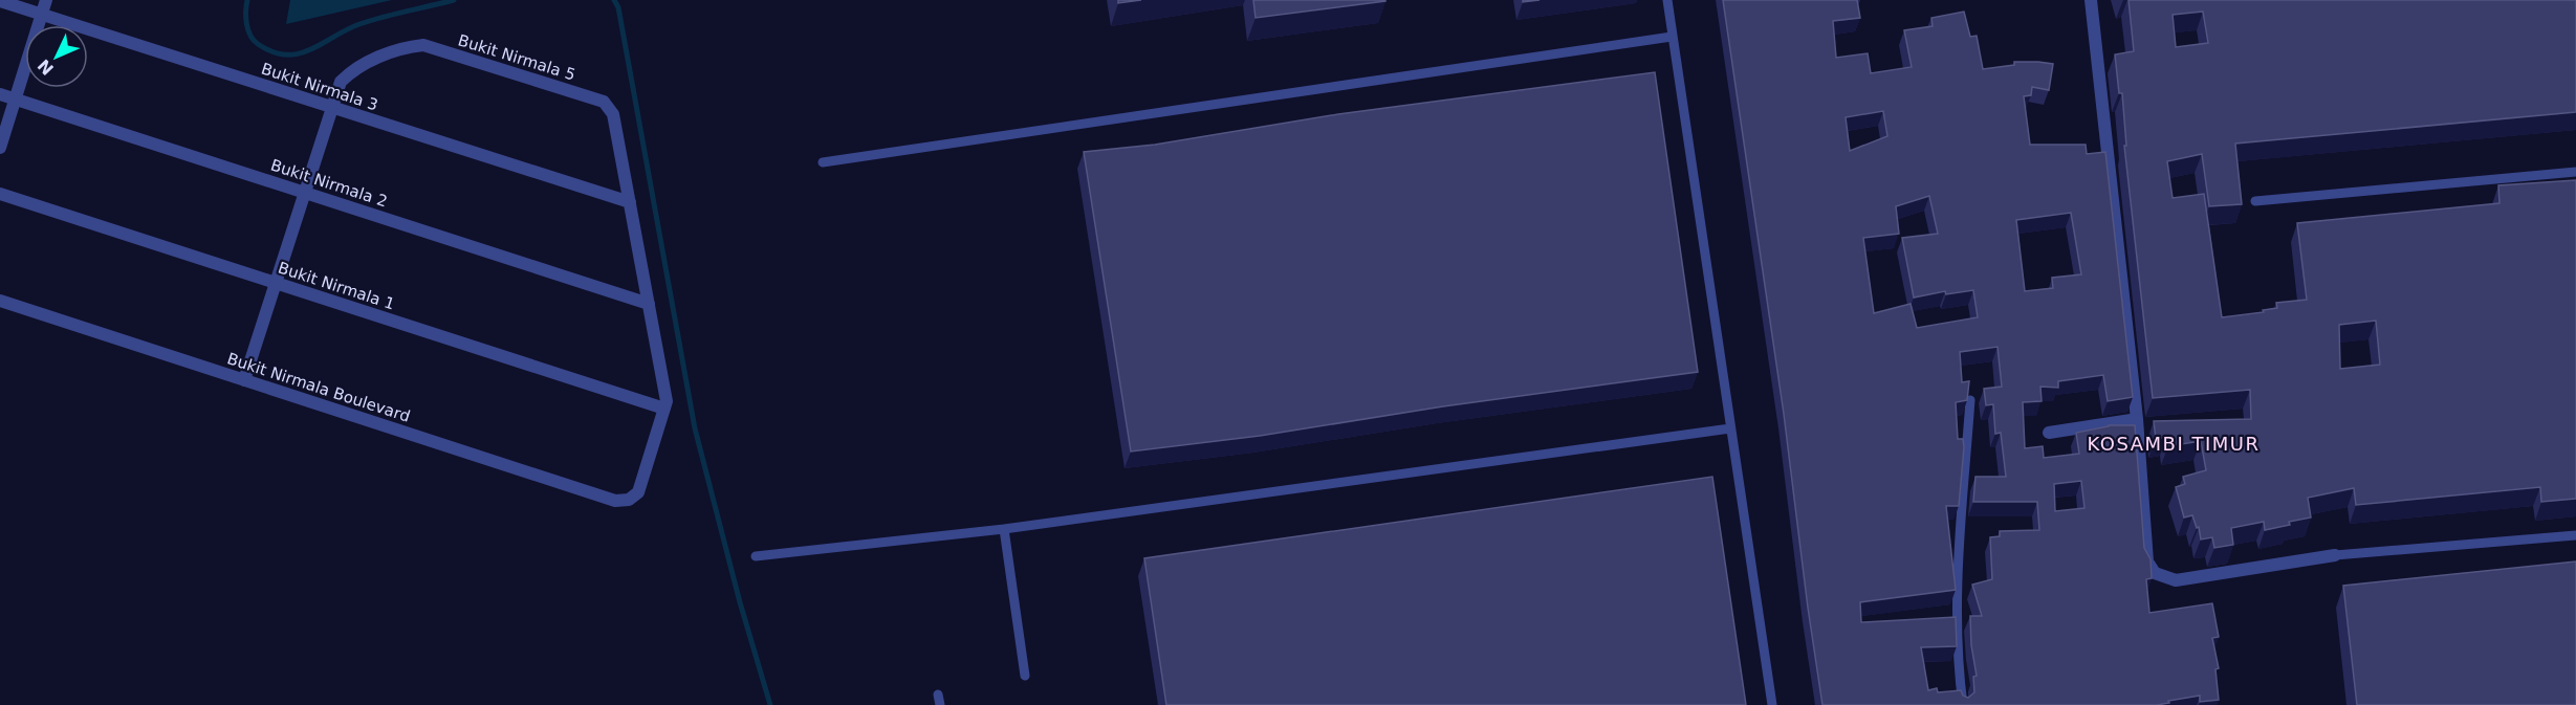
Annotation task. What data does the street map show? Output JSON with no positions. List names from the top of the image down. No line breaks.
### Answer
{"streets":{"street":["Bukit Nirmala 5","Bukit Nirmala 3","Bukit Nirmala 2","Bukit Nirmala 1","Bukit Nirmala Boulevard"]},"crossings":[["Bukit Nirmala 5","Bukit Nirmala 3"],["Bukit Nirmala 1","Bukit Nirmala Boulevard"]],"districts":["KOSAMBI TIMUR"],"north":"bottom left"}
